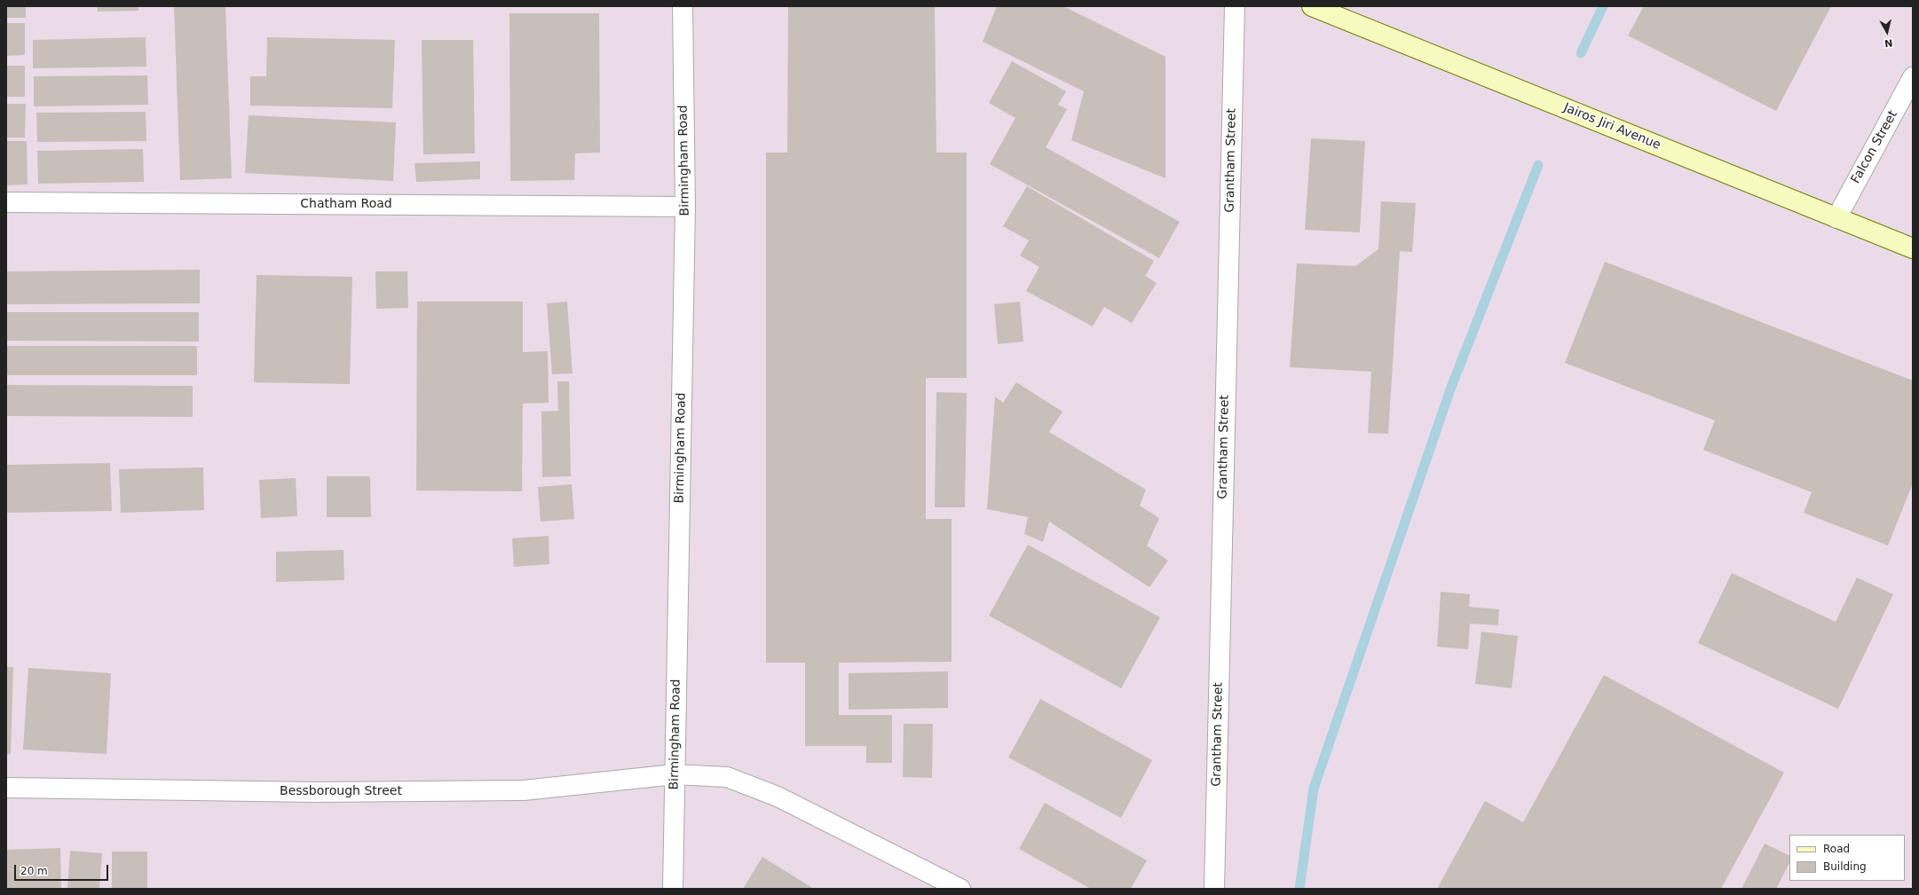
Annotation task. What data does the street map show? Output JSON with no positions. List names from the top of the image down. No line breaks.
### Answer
{"streets":{"main road":["Jairos Jiri Avenue"],"street":["Falcon Street","Birmingham Road","Grantham Street","Chatham Road","Bessborough Street"]},"crossings":[["Jairos Jiri Avenue","Falcon Street"],["Birmingham Road","Chatham Road"],["Birmingham Road","Bessborough Street"]],"legend":["Road","Building"],"scale_bar":"20 m","north":"bottom"}
